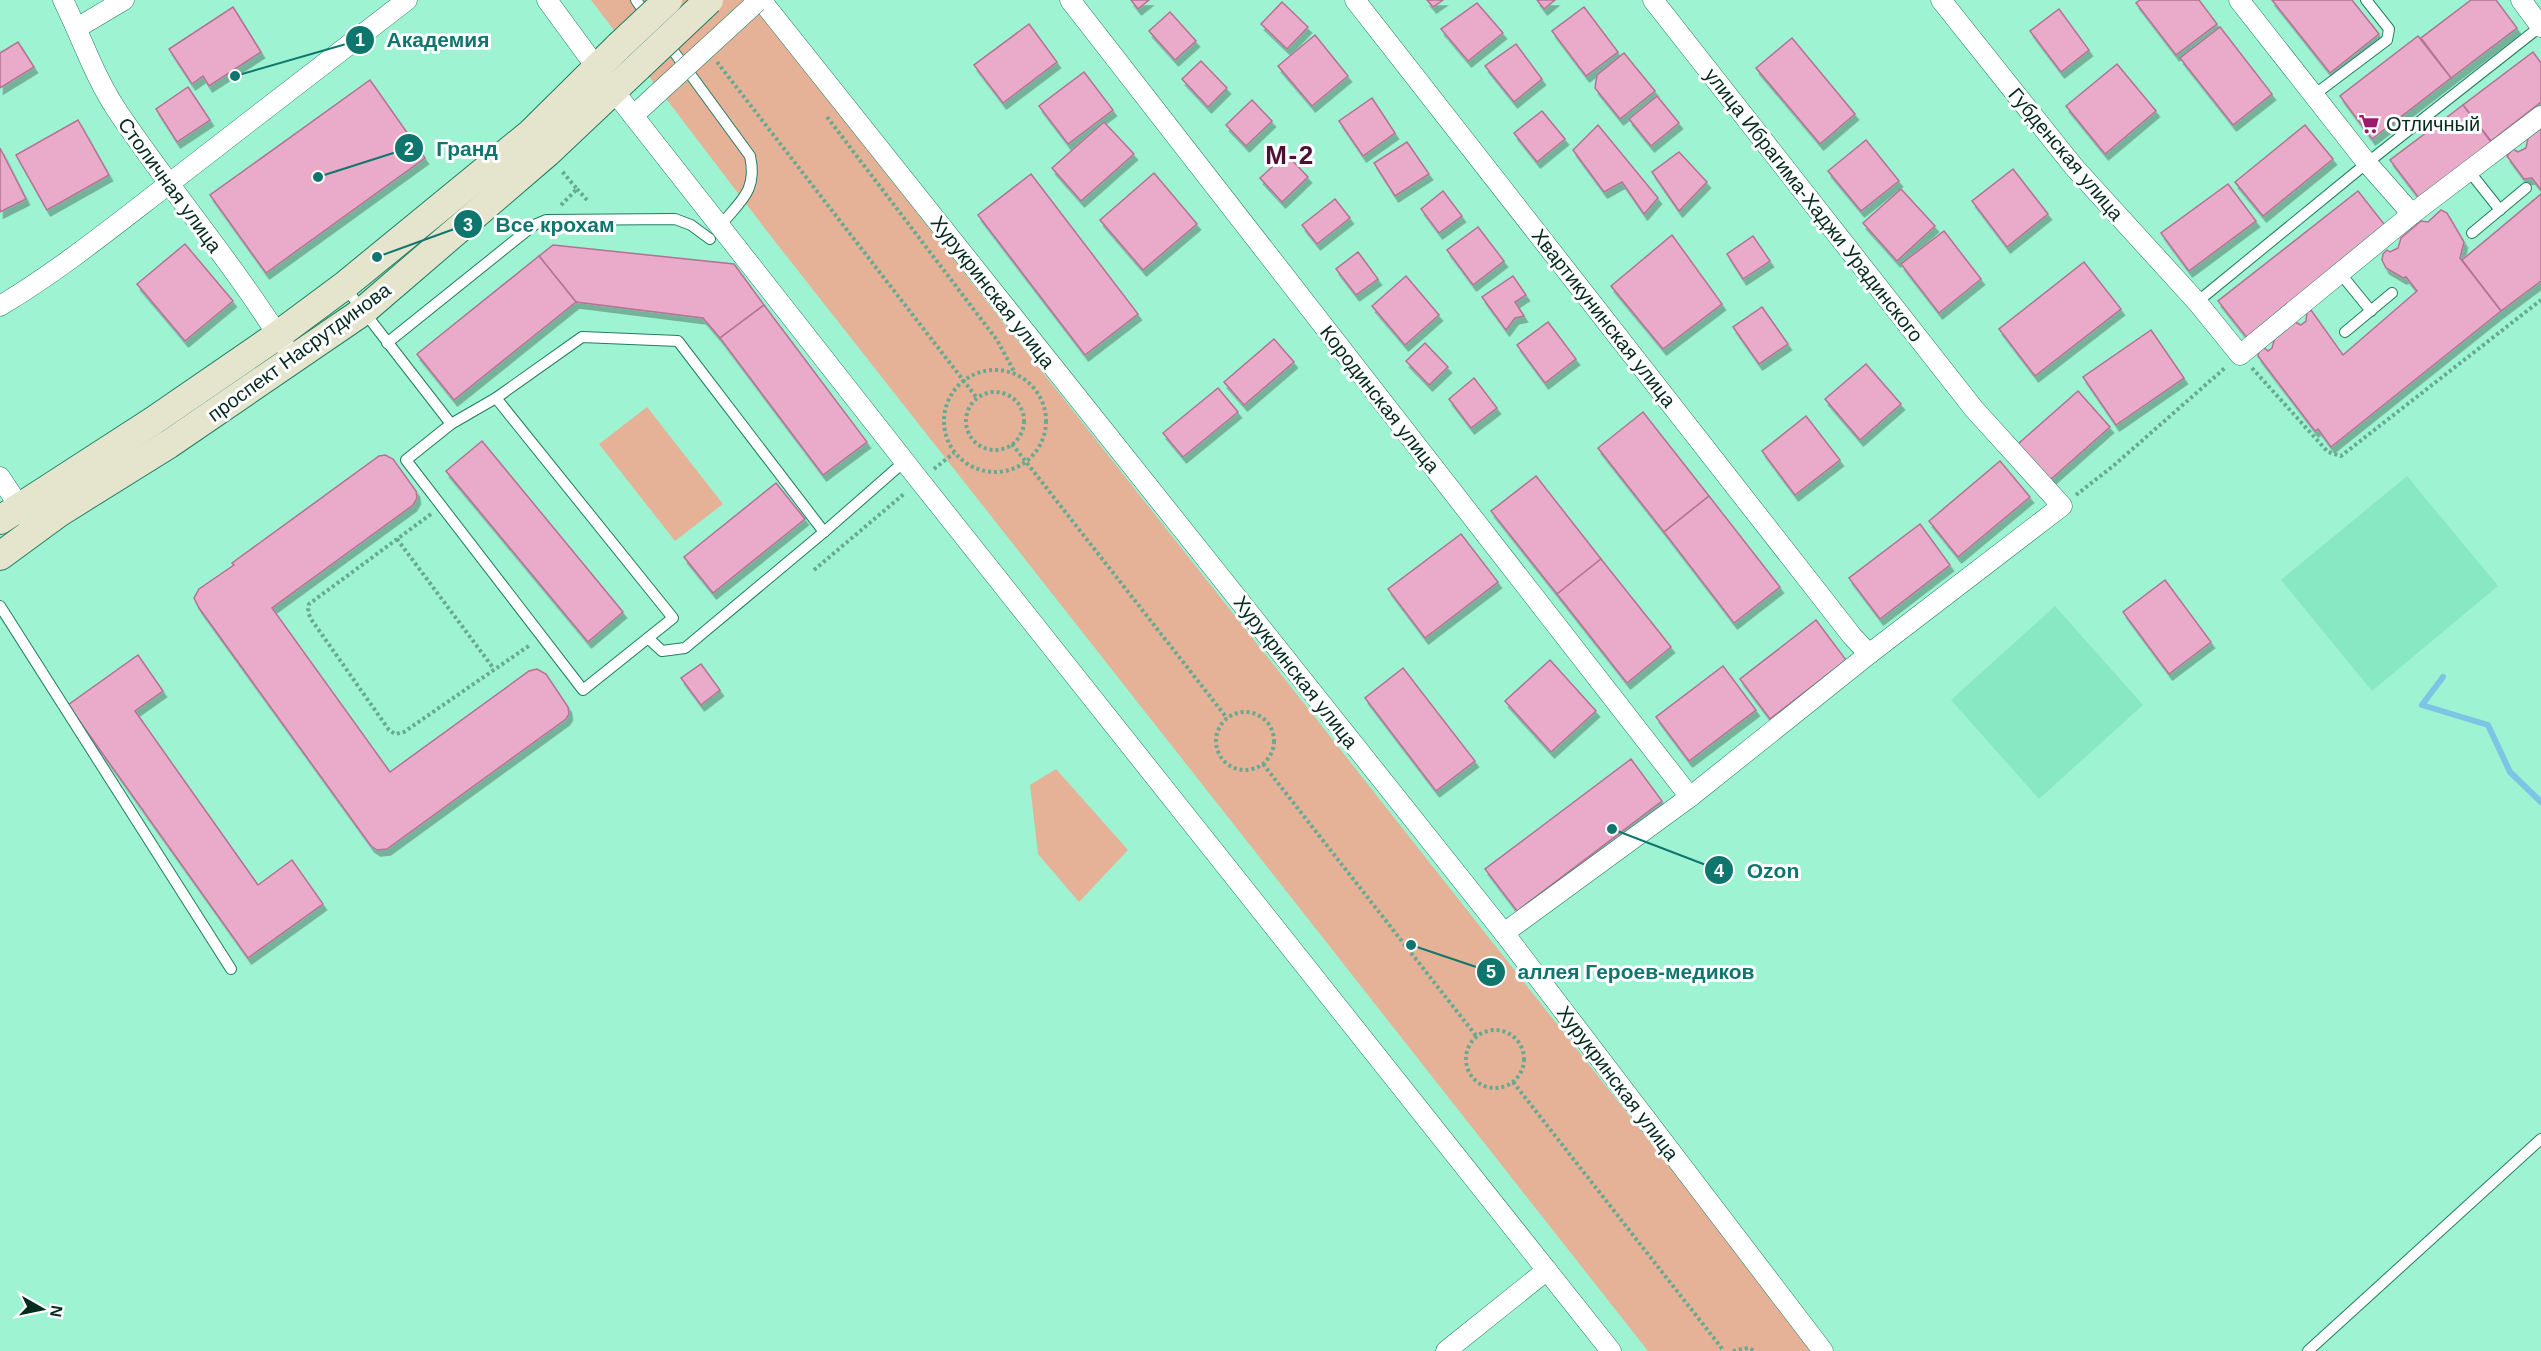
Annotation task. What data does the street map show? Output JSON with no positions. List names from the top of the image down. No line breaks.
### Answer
{"streets":{"main road":["проспект Насрутдинова"],"street":["Губденская улица","Столичная улица","улица Ибрагима-Хаджи Урадинского","Хурукринская улица","Хвартикунинская улица","Кородинская улица"]},"crossings":[["Столичная улица","проспект Насрутдинова"]],"districts":["М-2"],"places":{"other":["Академия","Гранд","Все крохам","Ozon","аллея Героев-медиков"],"supermarket":["Отличный"]},"north":"right"}
